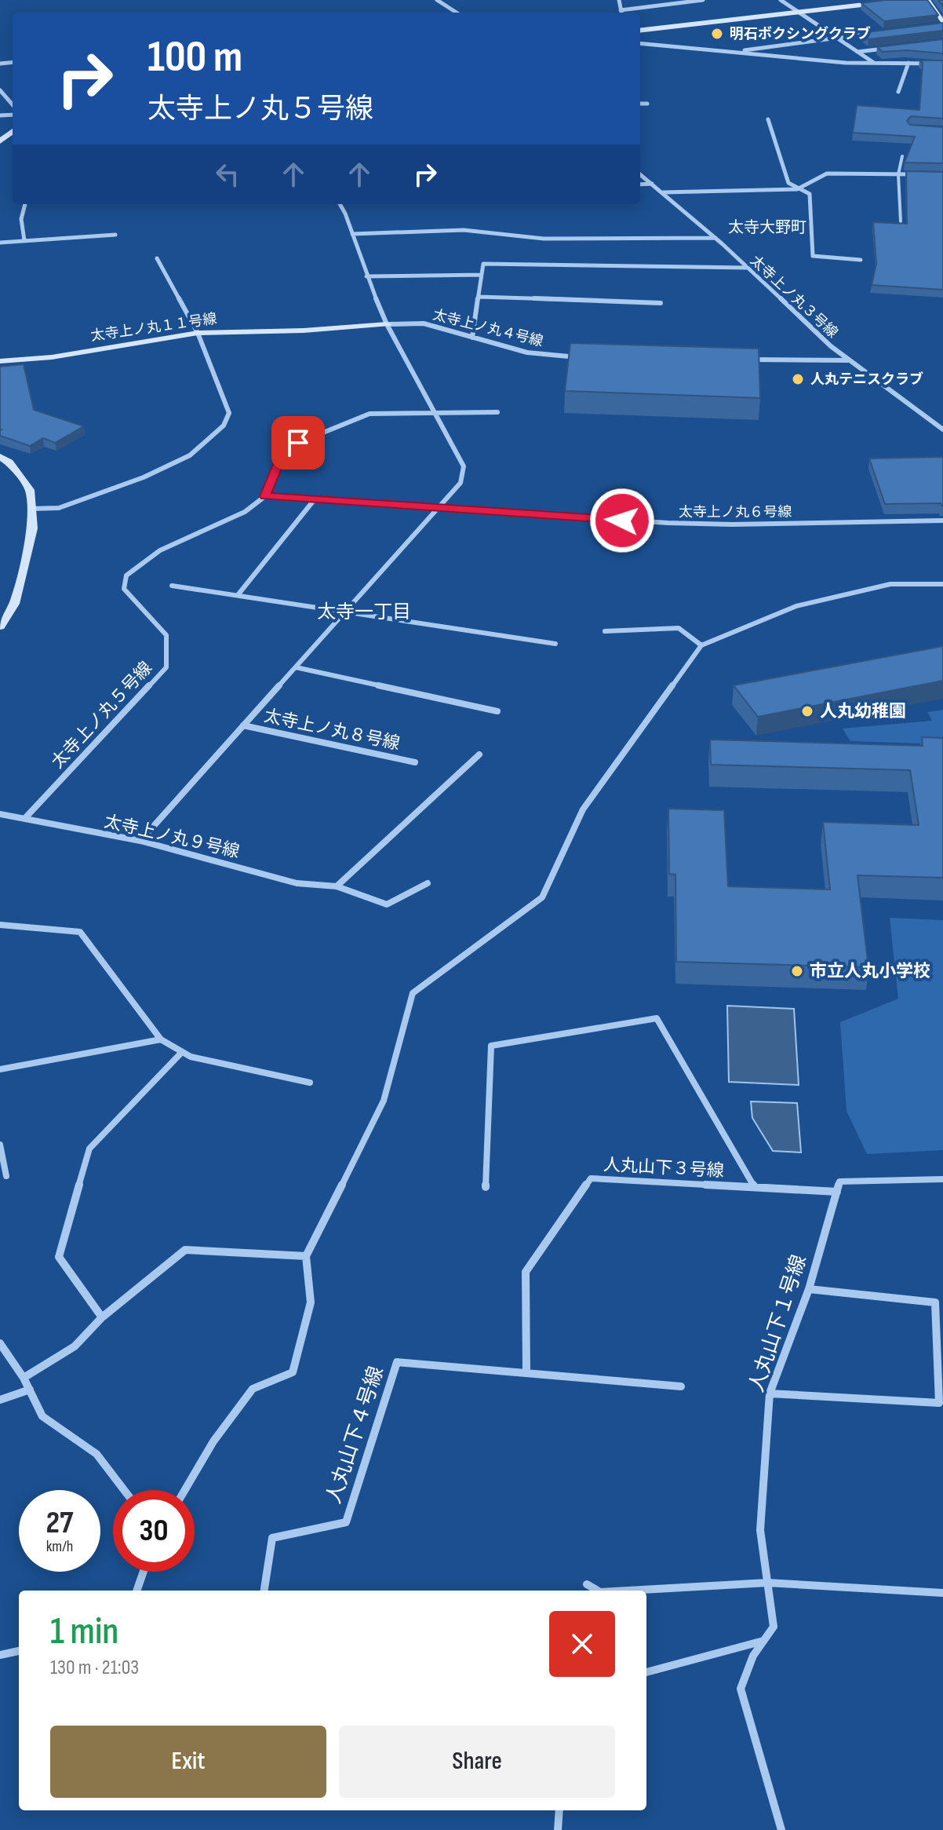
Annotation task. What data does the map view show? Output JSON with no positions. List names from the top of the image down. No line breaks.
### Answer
{"streets":{"street":["太寺上ノ丸３号線","太寺上ノ丸１１号線","太寺上ノ丸４号線","太寺上ノ丸６号線","太寺上ノ丸５号線","太寺上ノ丸８号線","太寺上ノ丸９号線","人丸山下３号線","人丸山下１号線","人丸山下４号線"]},"crossings":[["太寺上ノ丸１１号線","太寺上ノ丸４号線"],["太寺上ノ丸６号線","太寺上ノ丸５号線"],["太寺上ノ丸５号線","太寺上ノ丸９号線"],["人丸山下３号線","人丸山下１号線"],["人丸山下３号線","人丸山下４号線"]],"districts":["太寺大野町","太寺一丁目"],"places":["明石ボクシングクラブ","人丸テニスクラブ","人丸幼稚園","市立人丸小学校"],"page":{"turn":["100 m","太寺上ノ丸５号線"],"speed":"27 km/h","limit":"30","heading":["1 min","130 m · 21:03"],"buttons":["Exit","Share"]}}
